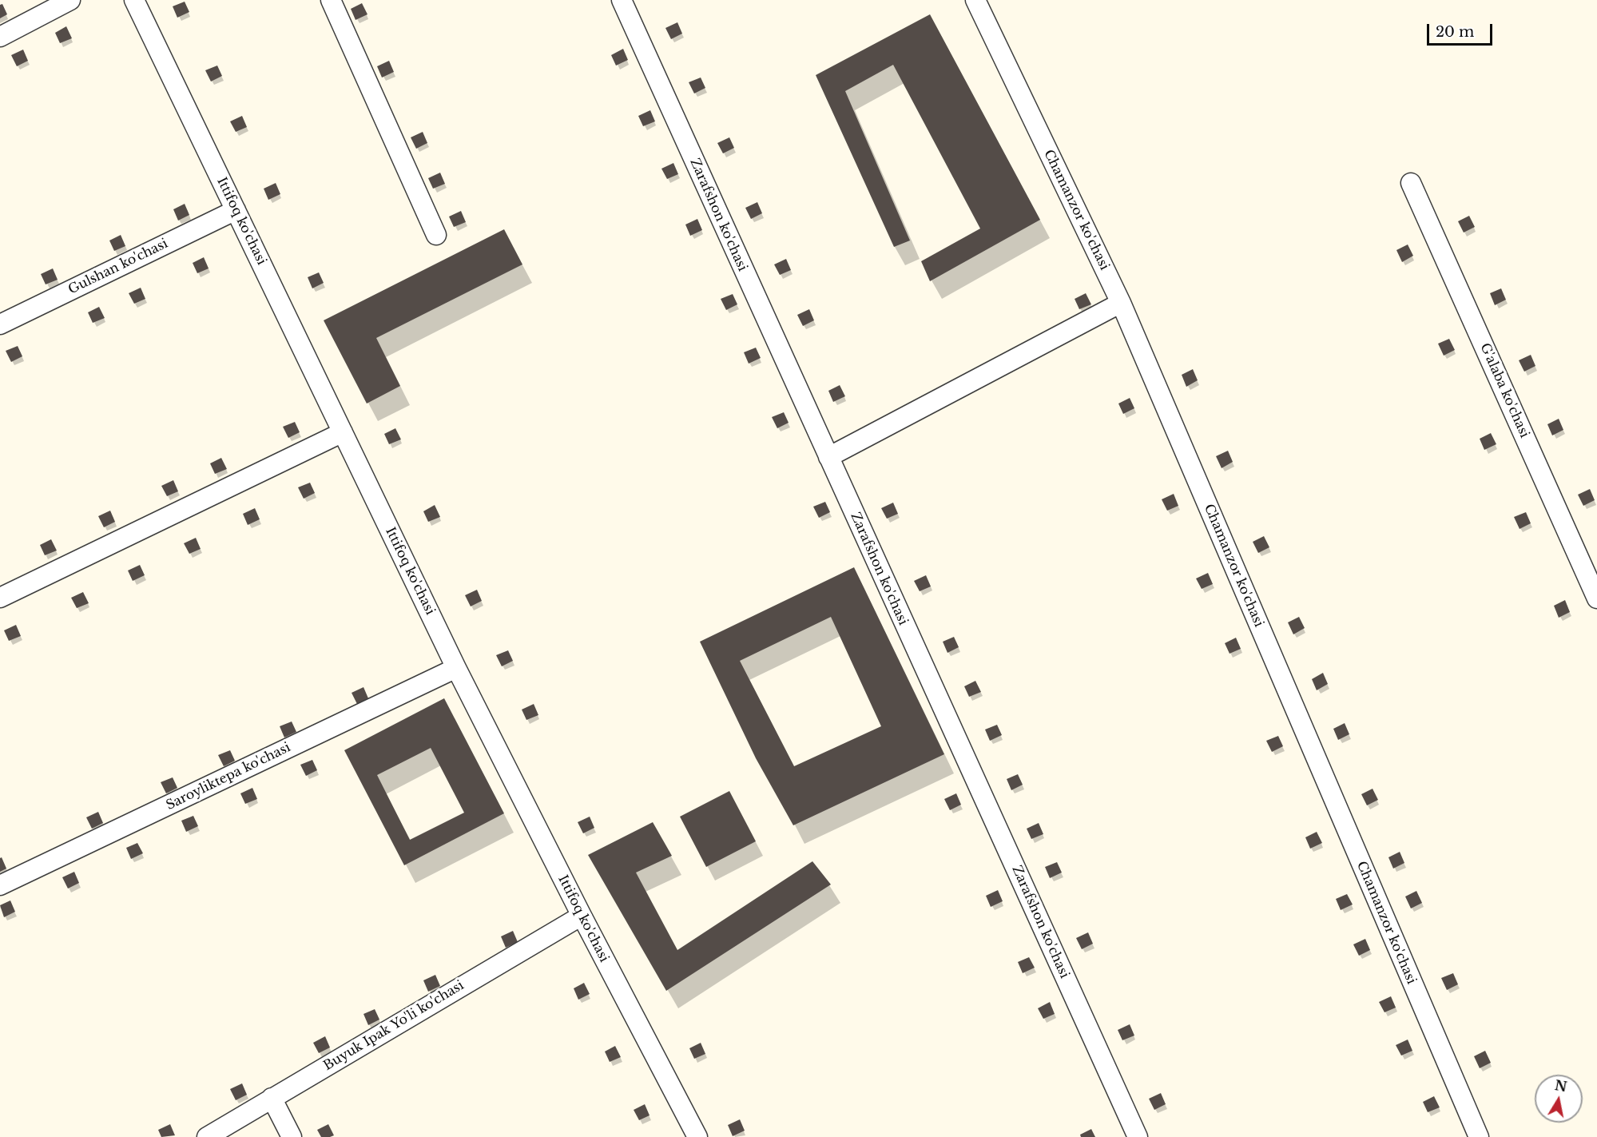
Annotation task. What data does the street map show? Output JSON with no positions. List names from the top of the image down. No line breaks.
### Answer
{"streets":{"street":["Chamanzor ko'chasi","Zarafshon ko'chasi","Ittifoq ko'chasi","Gulshan ko'chasi","G'alaba ko'chasi","Saroyliktepa ko'chasi","Buyuk Ipak Yo'li ko'chasi"]},"crossings":[["Ittifoq ko'chasi","Gulshan ko'chasi"],["Ittifoq ko'chasi","Saroyliktepa ko'chasi"],["Ittifoq ko'chasi","Buyuk Ipak Yo'li ko'chasi"]],"scale_bar":"20 m","north":"top"}
